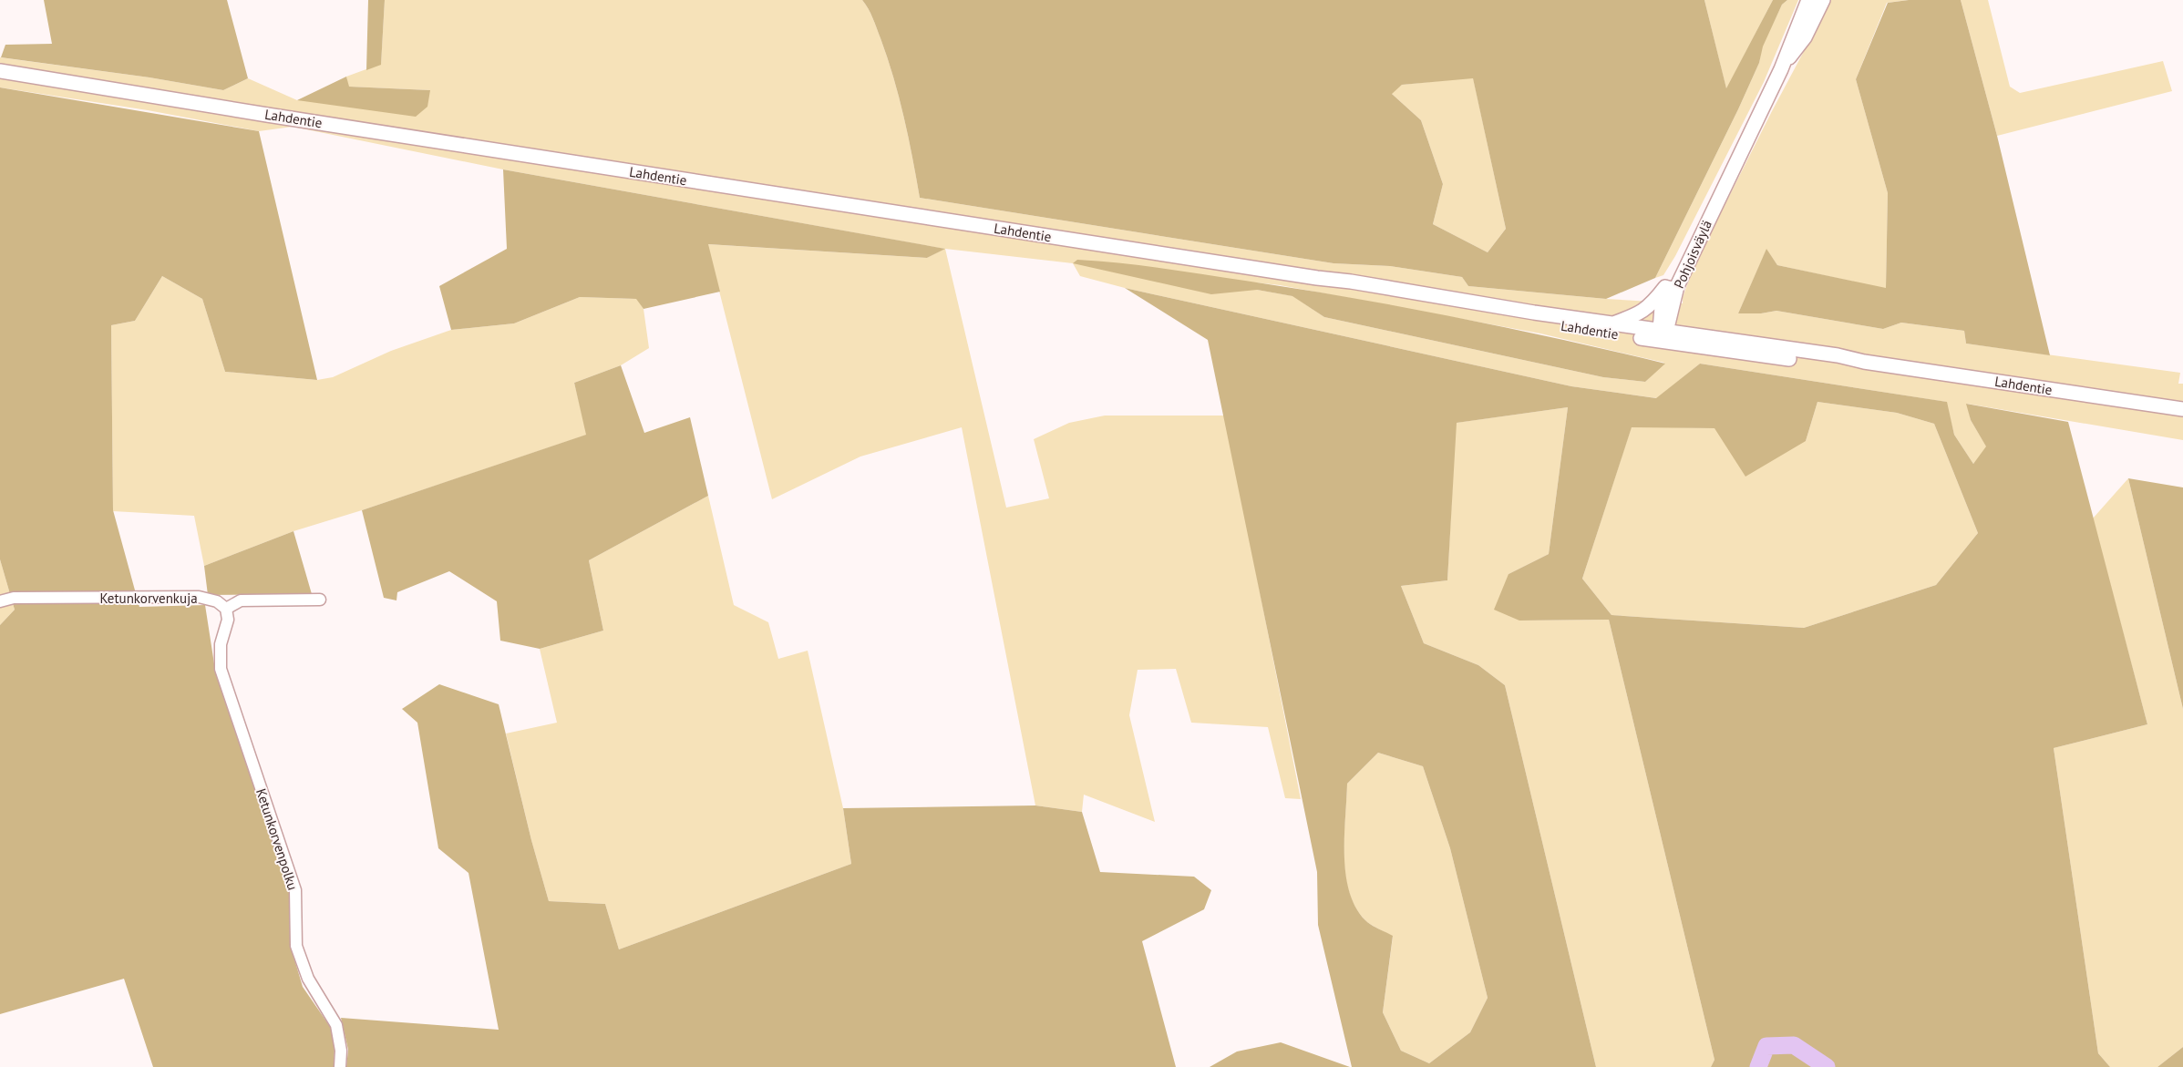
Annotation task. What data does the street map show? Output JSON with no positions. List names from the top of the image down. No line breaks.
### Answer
{"streets":{"main road":["Lahdentie","Pohjoisväylä"],"street":["Ketunkorvenkuja","Ketunkorvenpolku"]},"crossings":[["Lahdentie","Pohjoisväylä"],["Ketunkorvenkuja","Ketunkorvenpolku"]]}
